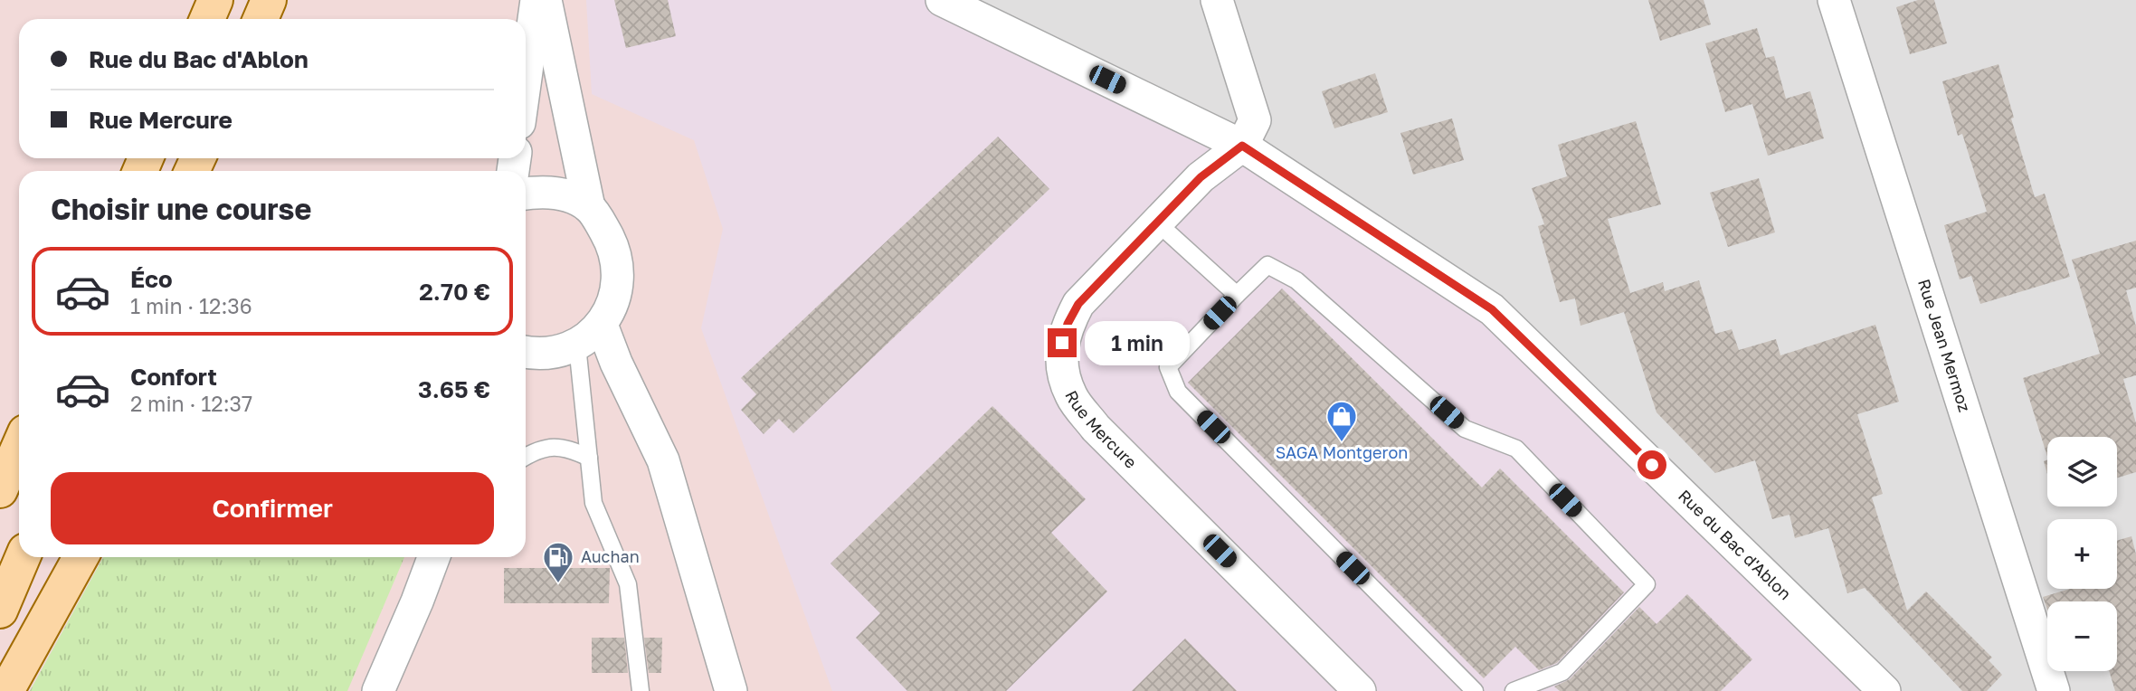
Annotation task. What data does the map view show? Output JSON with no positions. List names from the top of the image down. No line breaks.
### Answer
{"streets":{"street":["Rue Jean Mermoz","Rue Mercure","Rue du Bac d'Ablon"]},"crossings":[["Rue Mercure","Rue du Bac d'Ablon"]],"places":{"shop":["SAGA Montgeron"],"fuel station":["Auchan"]},"page":{"banner":["Rue du Bac d'Ablon","Rue Mercure"],"heading":"Choisir une course","list":[{"name":"Éco","note":"1 min · 12:36","value":"2.70 €"},{"name":"Confort","note":"2 min · 12:37","value":"3.65 €"}],"bubble":"1 min","map_buttons":["+","−"],"buttons":"Confirmer"}}
